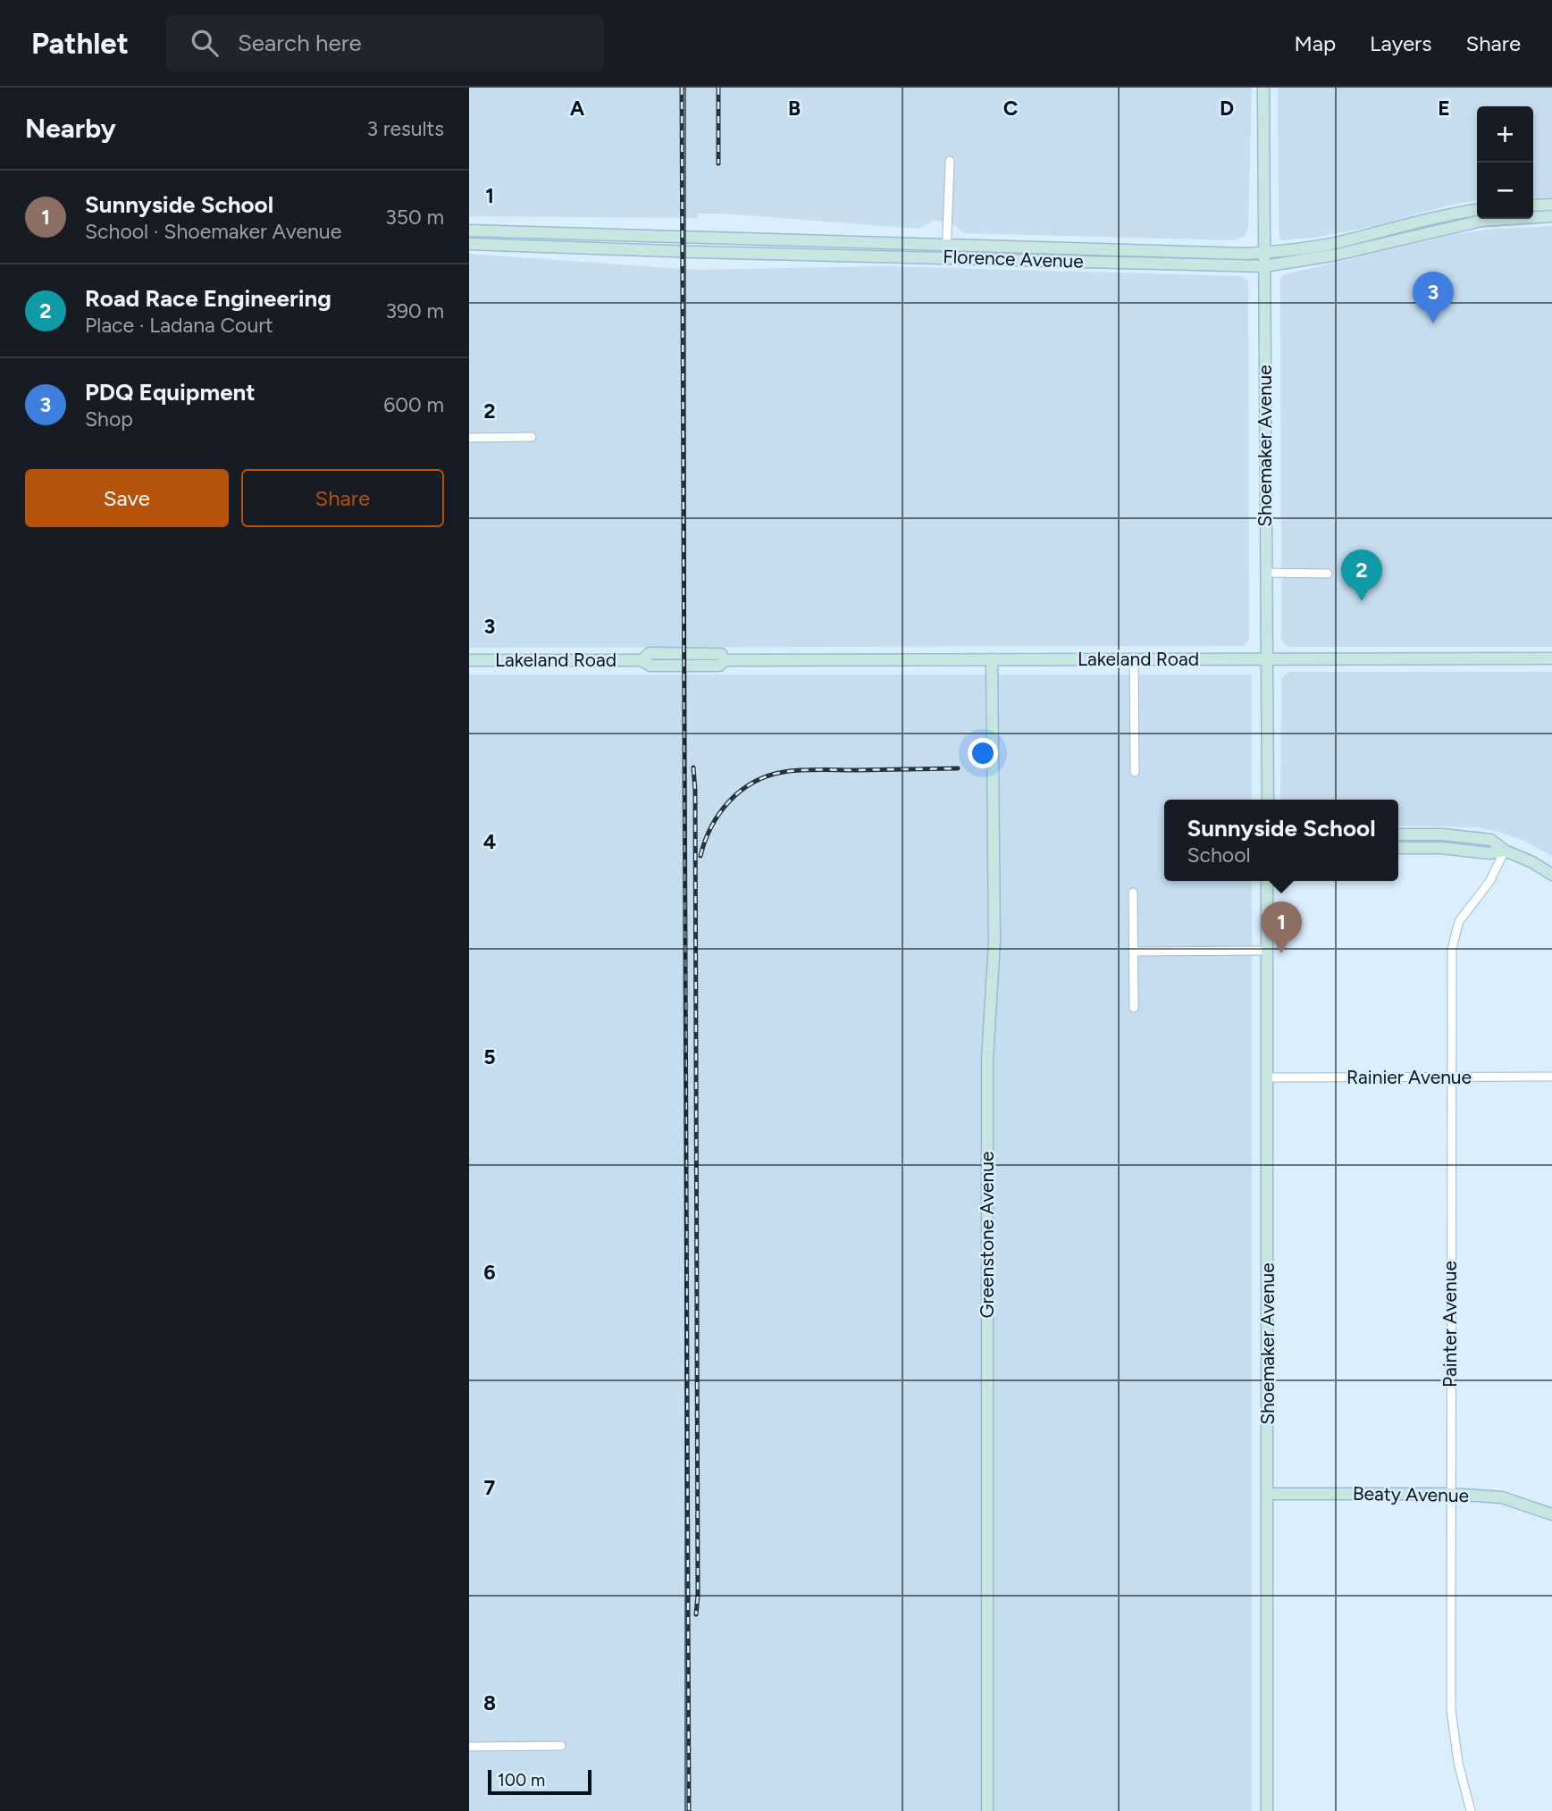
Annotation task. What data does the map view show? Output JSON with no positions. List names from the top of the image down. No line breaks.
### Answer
{"streets":{"main road":["Florence Avenue","Shoemaker Avenue","Lakeland Road","Greenstone Avenue","Beaty Avenue"],"street":["Rainier Avenue","Painter Avenue"]},"crossings":[["Florence Avenue","Shoemaker Avenue"],["Shoemaker Avenue","Lakeland Road"],["Shoemaker Avenue","Rainier Avenue"],["Shoemaker Avenue","Beaty Avenue"],["Lakeland Road","Greenstone Avenue"],["Rainier Avenue","Painter Avenue"],["Painter Avenue","Beaty Avenue"]],"scale_bar":"100 m","page":{"header":"Pathlet","search":"Search here","nav":["Map","Layers","Share"],"heading":["Nearby","3 results"],"map_buttons":["+","−"],"list":[{"mark":"1","name":"Sunnyside School","note":"School · Shoemaker Avenue","value":"350 m"},{"mark":"2","name":"Road Race Engineering","note":"Place · Ladana Court","value":"390 m"},{"mark":"3","name":"PDQ Equipment","note":"Shop","value":"600 m"}],"pins":["3","2","1"],"buttons":["Save","Share"],"popup":["Sunnyside School","School"],"scale":"100 m"},"grid":{"columns":["A","B","C","D","E"],"rows":["1","2","3","4","5","6","7","8"]}}
